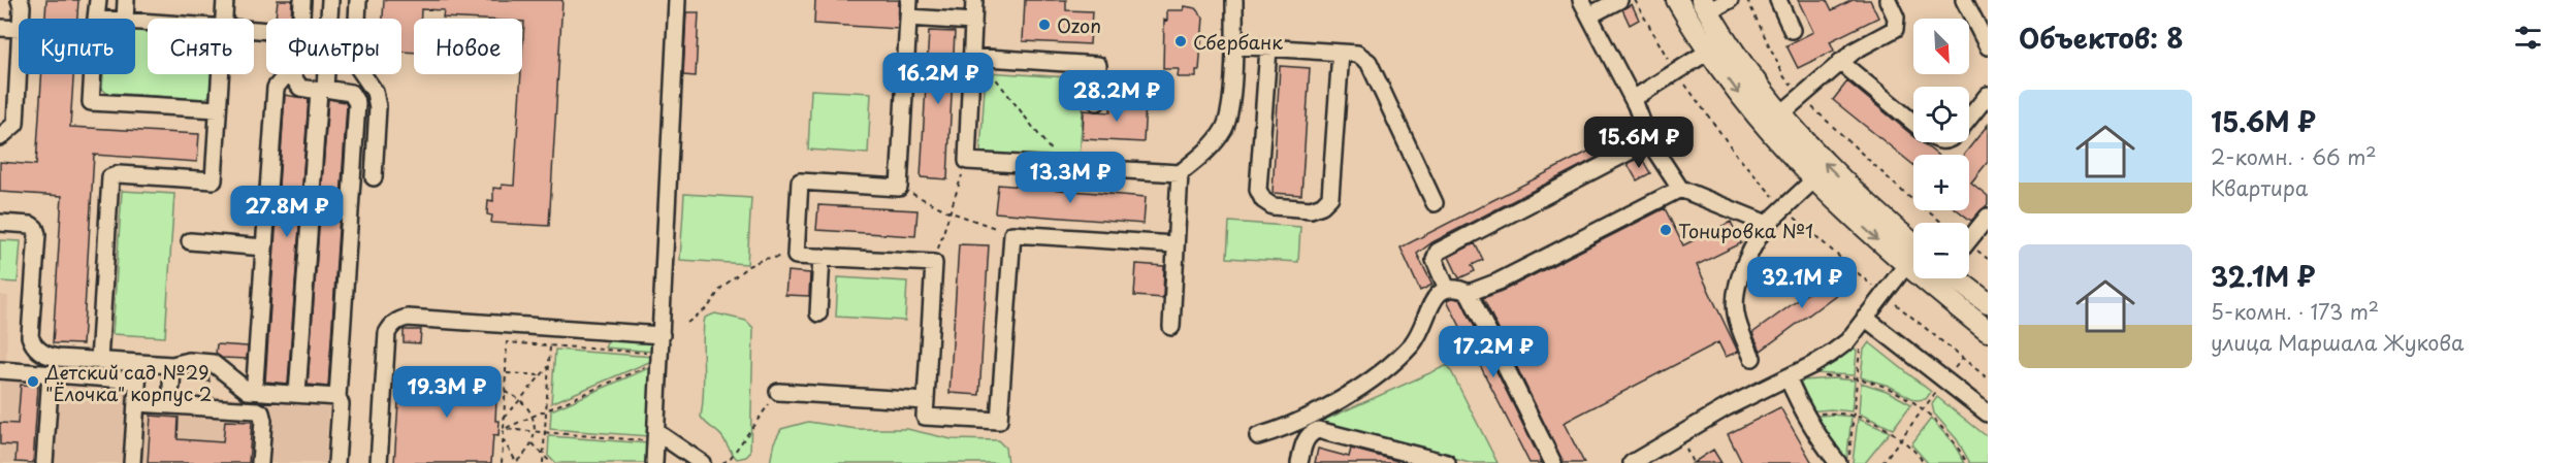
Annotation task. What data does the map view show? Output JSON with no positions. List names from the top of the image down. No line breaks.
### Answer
{"places":["Ozon","Сбербанк","Тонировка №1","Детский сад №29 \"Ёлочка\" корпус 2"],"north":"bottom right","page":{"heading":"Объектов: 8","map_buttons":["+","−"],"chip":["Купить","Снять","Фильтры","Новое"],"price":["16.2M ₽","28.2M ₽","15.6M ₽","13.3M ₽","27.8M ₽","32.1M ₽","17.2M ₽","19.3M ₽"],"list":[{"name":"15.6M ₽","note":"2-комн. · 66 m² · Квартира"},{"name":"32.1M ₽","note":"5-комн. · 173 m² · улица Маршала Жукова"}]}}
